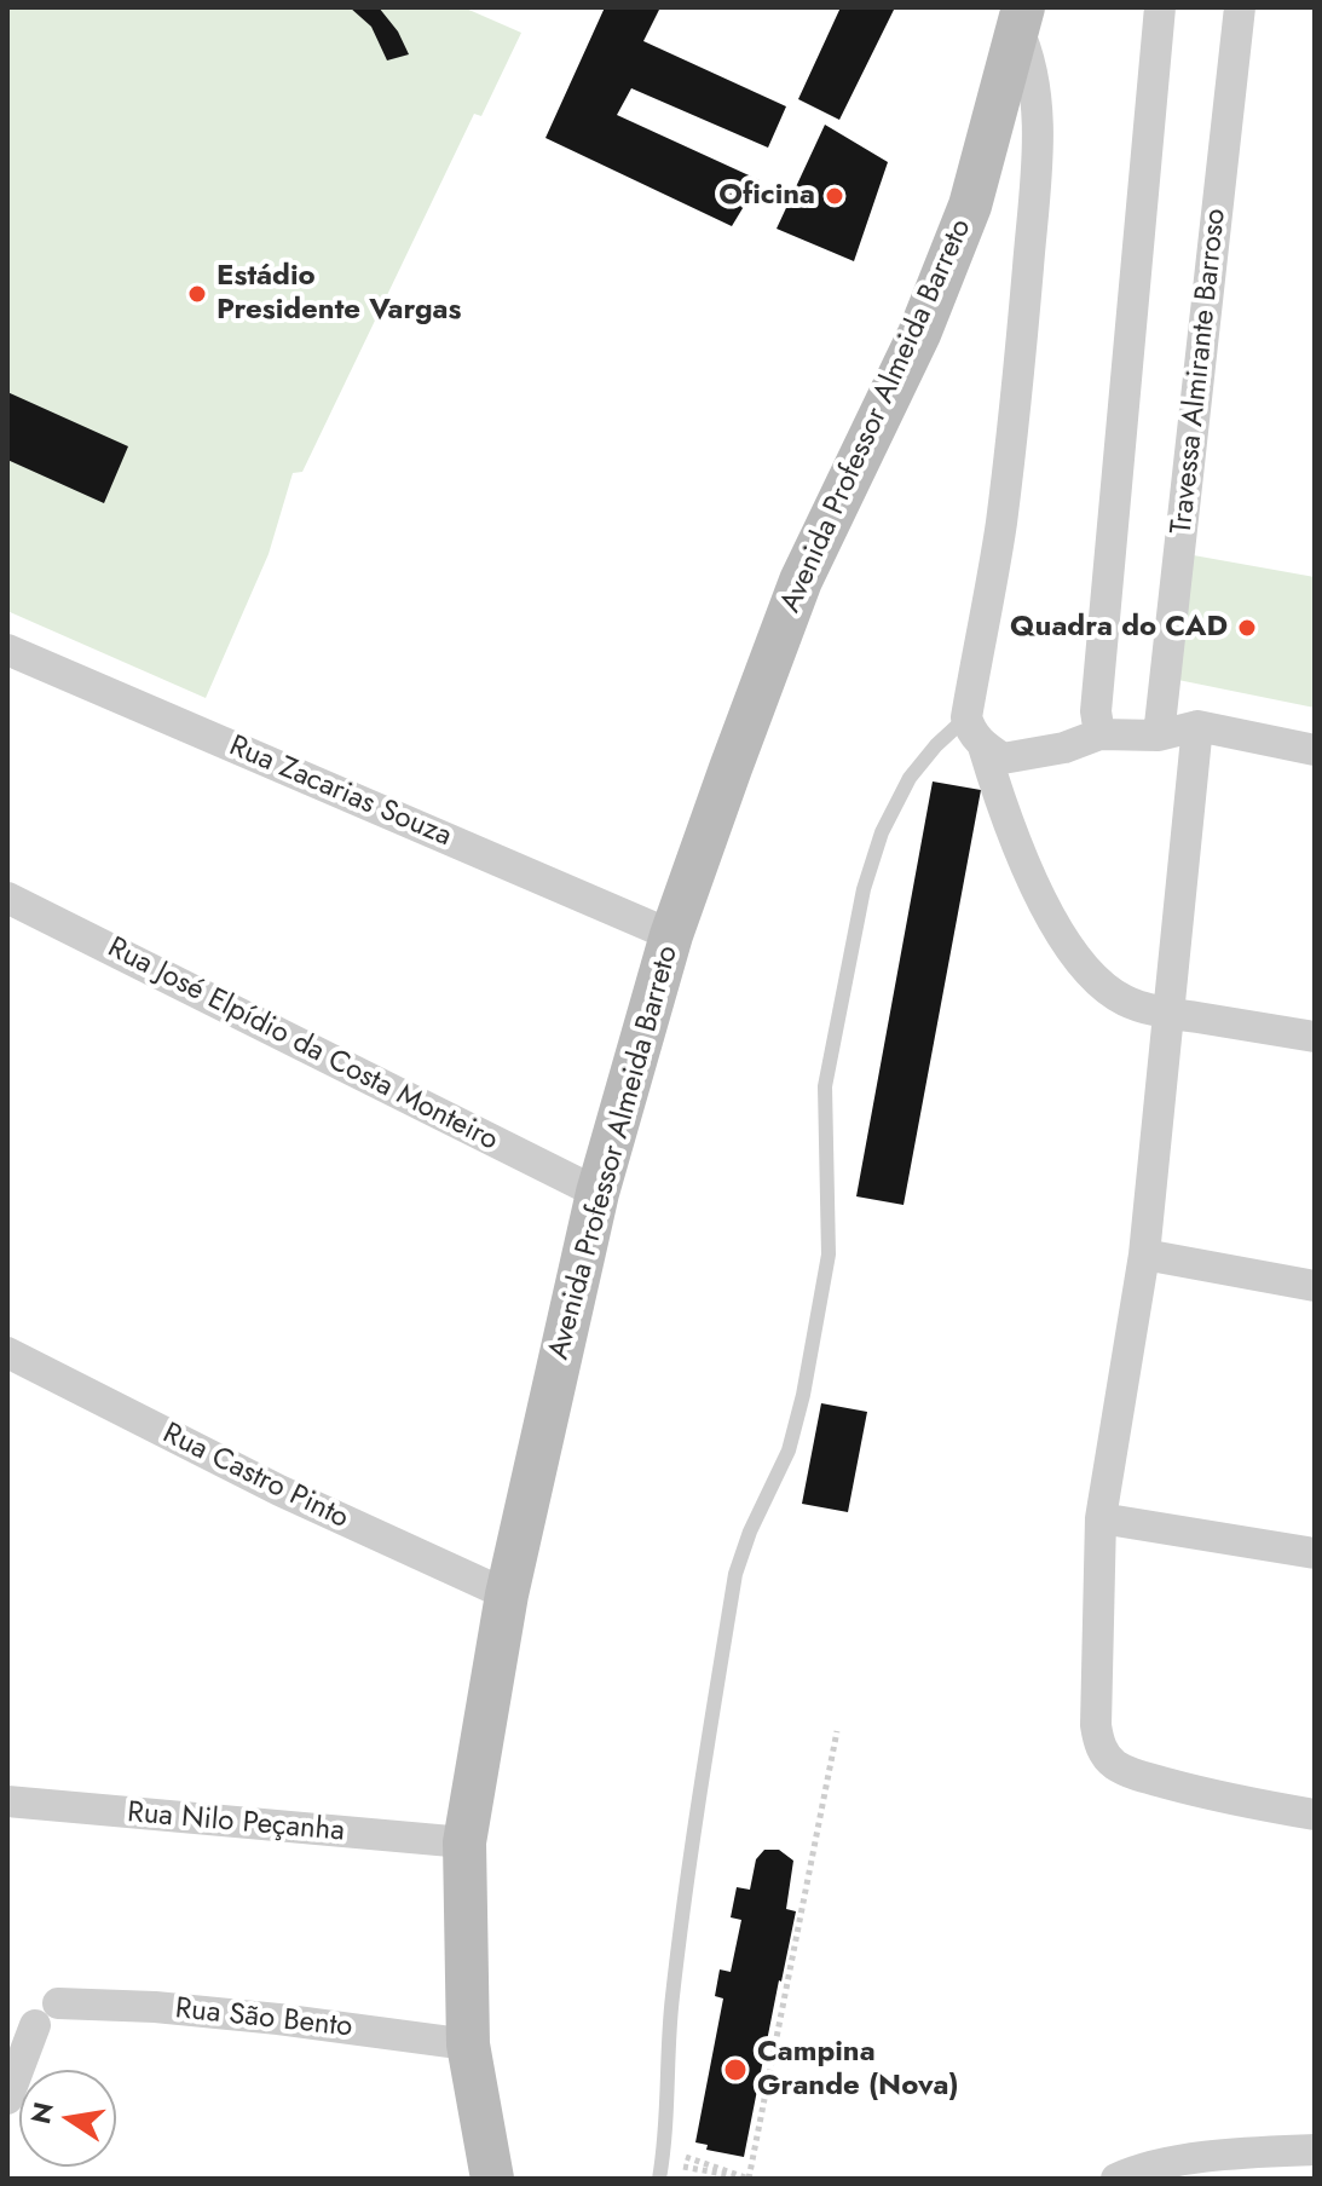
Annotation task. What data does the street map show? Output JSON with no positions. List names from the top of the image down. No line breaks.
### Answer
{"streets":{"main road":["Avenida Professor Almeida Barreto"],"street":["Travessa Almirante Barroso","Rua Zacarias Souza","Rua José Elpídio da Costa Monteiro","Rua Castro Pinto","Rua Nilo Peçanha","Rua São Bento"]},"crossings":[["Avenida Professor Almeida Barreto","Rua Zacarias Souza"],["Avenida Professor Almeida Barreto","Rua José Elpídio da Costa Monteiro"],["Avenida Professor Almeida Barreto","Rua Castro Pinto"],["Avenida Professor Almeida Barreto","Rua Nilo Peçanha"],["Avenida Professor Almeida Barreto","Rua São Bento"]],"places":["Oficina","Estádio Presidente Vargas","Quadra do CAD","Campina Grande (Nova)"],"north":"left"}
